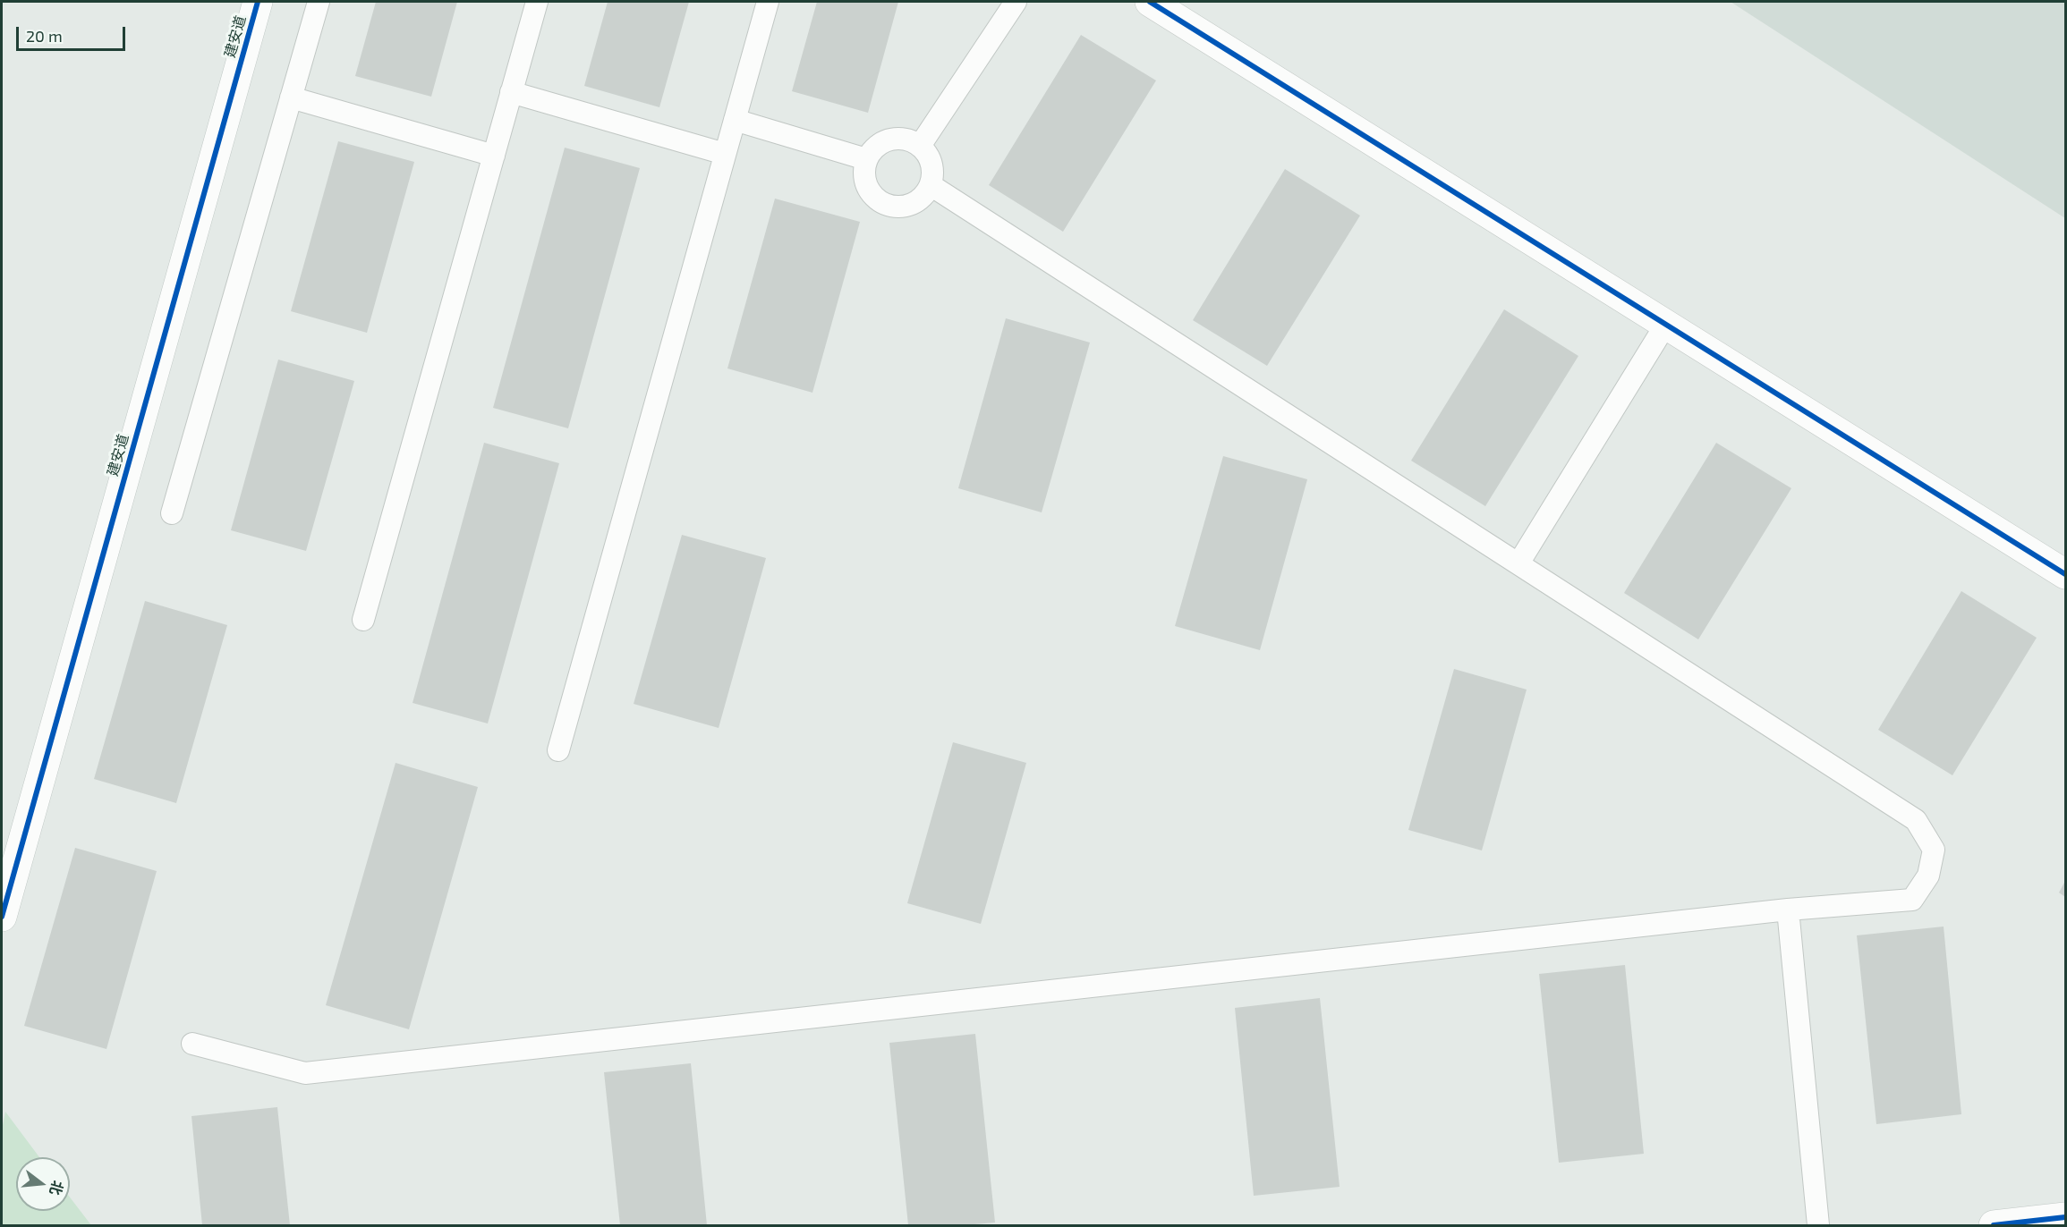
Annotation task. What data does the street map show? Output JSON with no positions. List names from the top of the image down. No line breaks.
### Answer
{"streets":{"street":["建安道"]},"scale_bar":"20 m","north":"right"}
